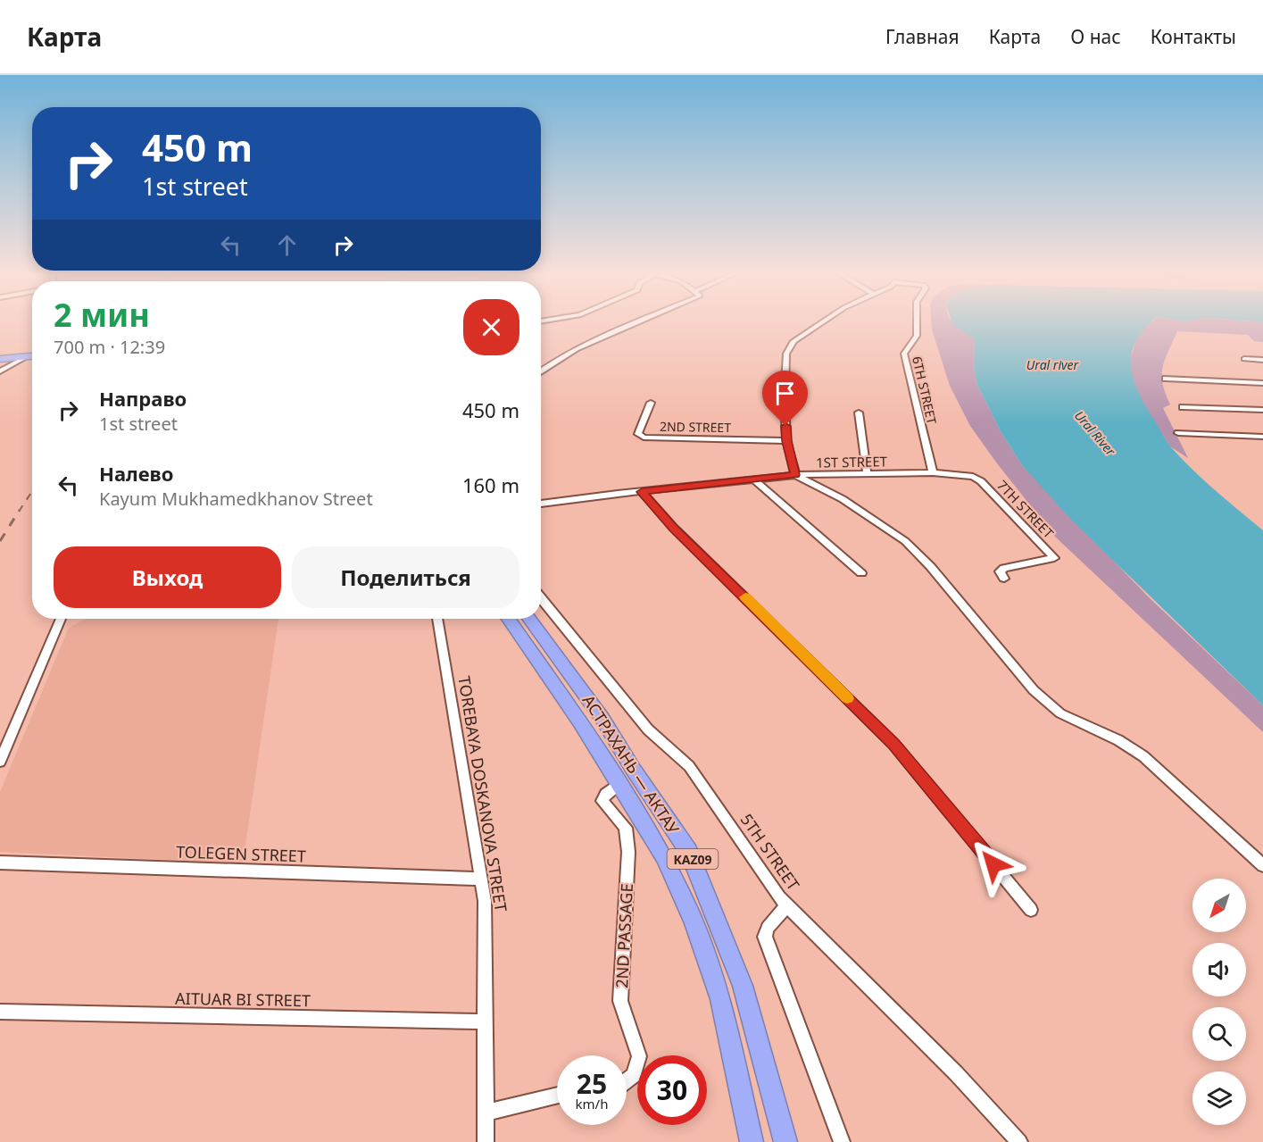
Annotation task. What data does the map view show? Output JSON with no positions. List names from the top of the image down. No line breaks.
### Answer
{"streets":{"highway":["АСТРАХАНЬ — АКТАУ","KAZ09"],"street":["6TH STREET","2ND STREET","1ST STREET","7TH STREET","TOREBAYA DOSKANOVA STREET","5TH STREET","TOLEGEN STREET","2ND PASSAGE","AITUAR BI STREET"]},"crossings":[["6TH STREET","1ST STREET"],["1ST STREET","7TH STREET"],["АСТРАХАНЬ — АКТАУ","2ND PASSAGE"],["TOREBAYA DOSKANOVA STREET","TOLEGEN STREET"],["TOREBAYA DOSKANOVA STREET","AITUAR BI STREET"]],"water":["Ural river","Ural River"],"north":"bottom left","page":{"header":"Карта","nav":["Главная","Карта","О нас","Контакты"],"turn":["450 m","1st street"],"heading":["2 мин","700 m · 12:39"],"list":[{"name":"Направо","note":"1st street","value":"450 m"},{"name":"Налево","note":"Kayum Mukhamedkhanov Street","value":"160 m"}],"buttons":["Выход","Поделиться"],"speed":"25 km/h","limit":"30"}}
